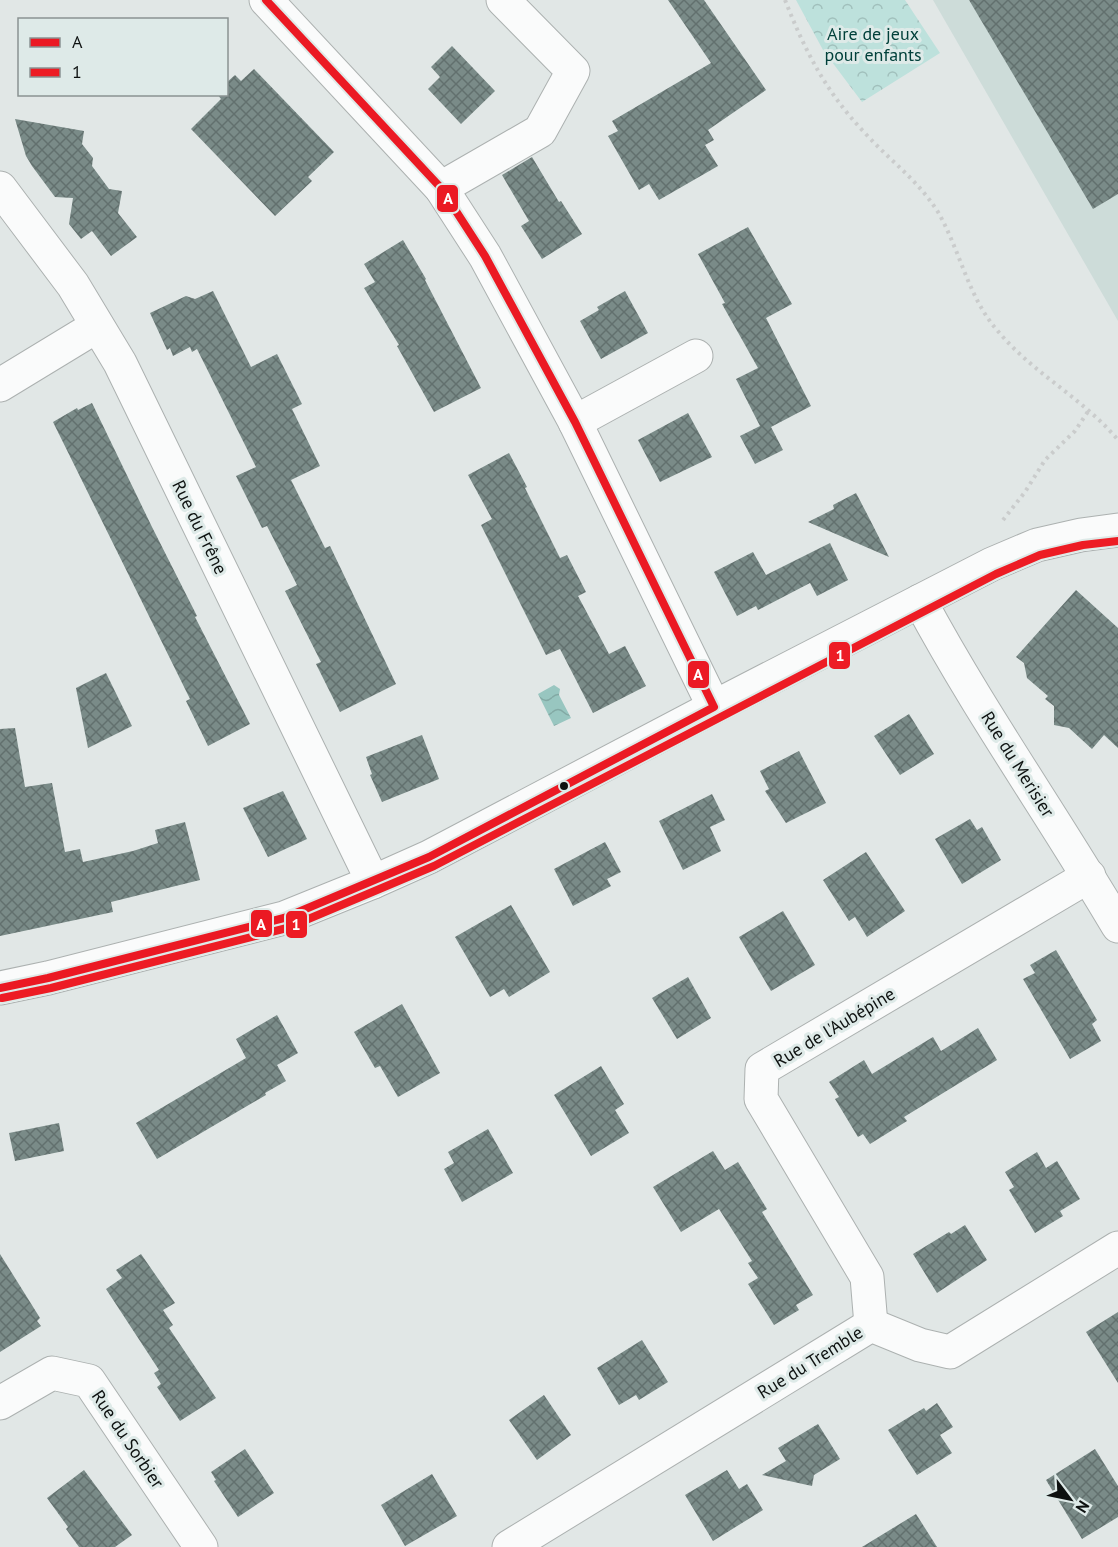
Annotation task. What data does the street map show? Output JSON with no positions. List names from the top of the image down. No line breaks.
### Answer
{"streets":{"street":["Rue du Frêne","Rue du Merisier","Rue de l'Aubépine","Rue du Tremble","Rue du Sorbier"]},"crossings":[["Rue du Merisier","Rue de l'Aubépine"],["Rue de l'Aubépine","Rue du Tremble"]],"parks":["Aire de jeux pour enfants"],"lines":["transit line A","transit line 1"],"legend":["A","1"],"north":"bottom right"}
